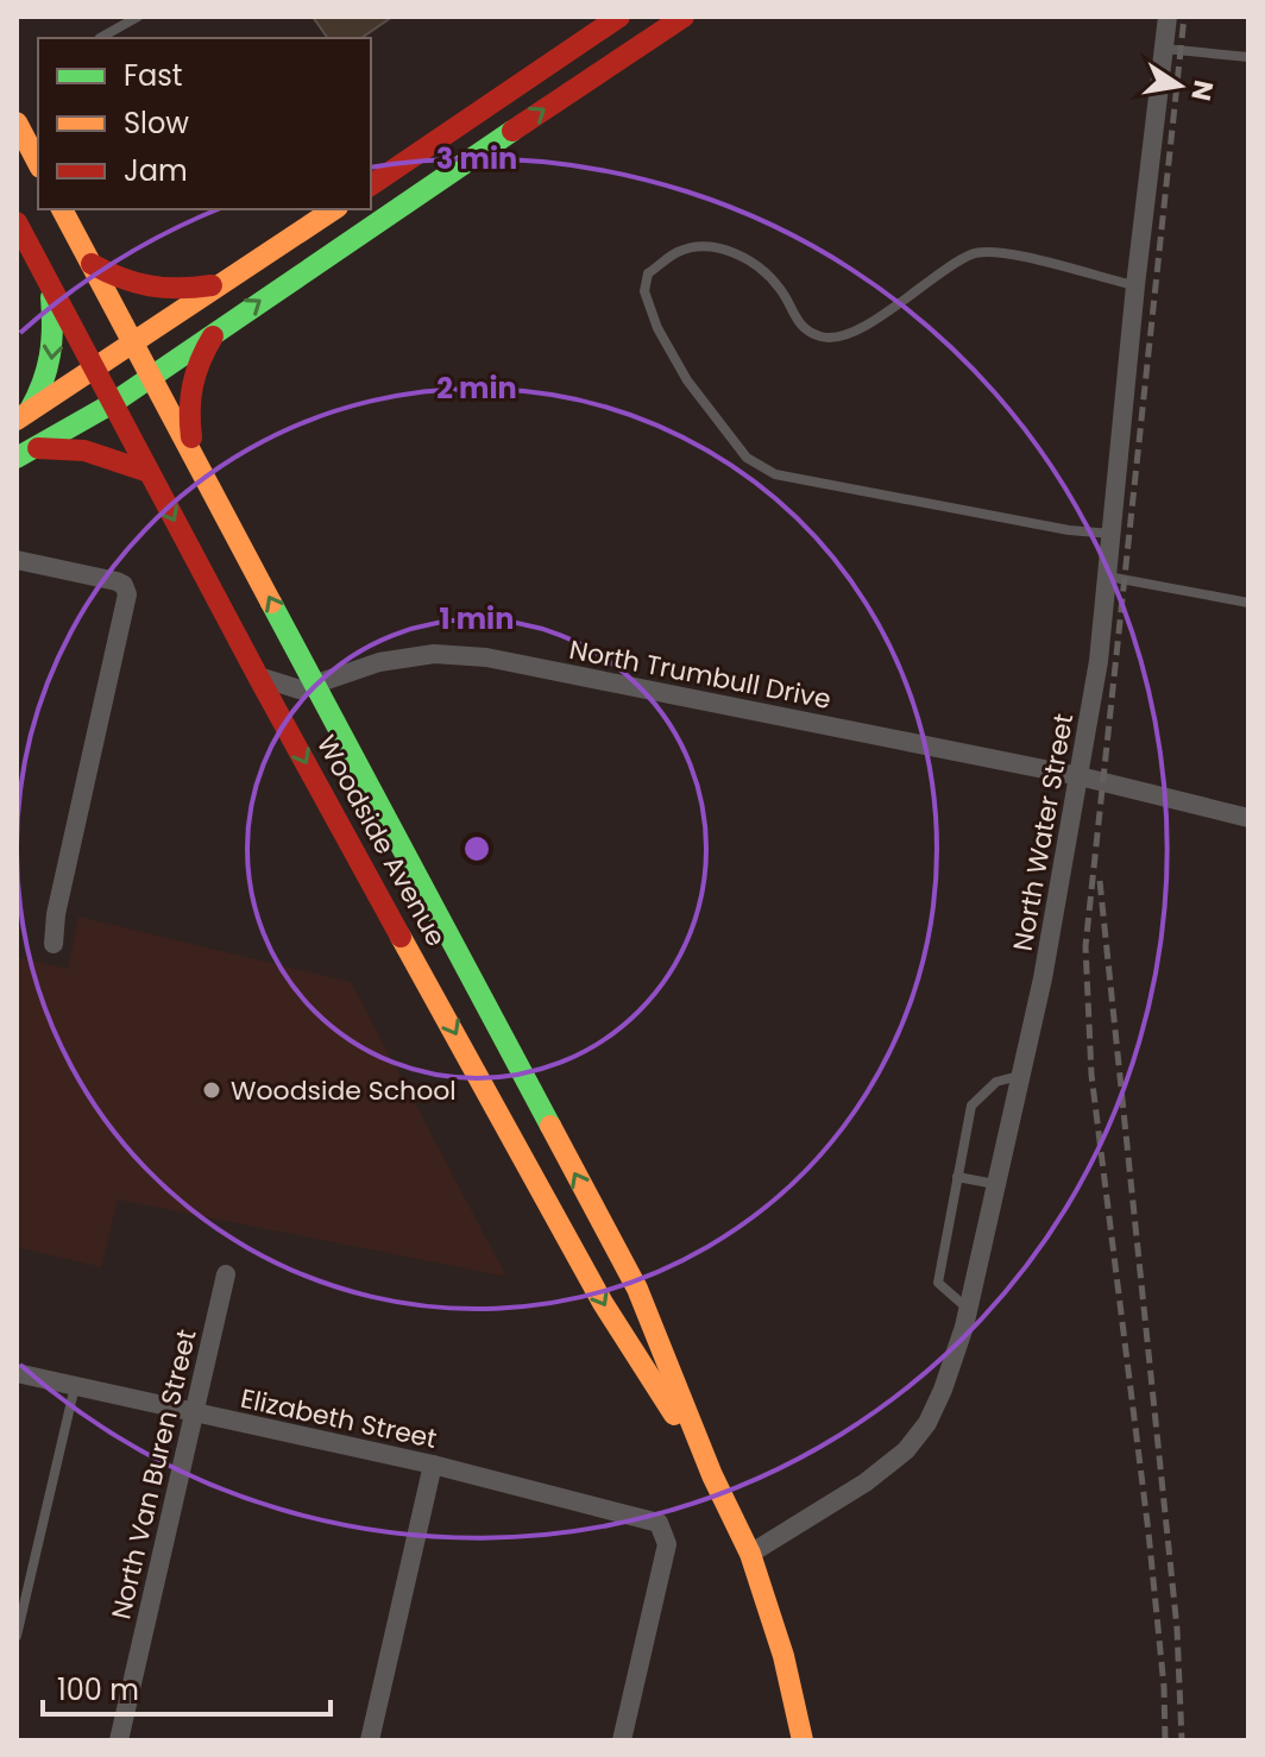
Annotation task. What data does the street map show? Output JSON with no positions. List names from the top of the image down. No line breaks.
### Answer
{"streets":{"street":["North Trumbull Drive","North Water Street","Woodside Avenue","Elizabeth Street","North Van Buren Street"]},"crossings":[["North Trumbull Drive","North Water Street"],["North Trumbull Drive","Woodside Avenue"],["North Water Street","Woodside Avenue"],["Elizabeth Street","North Van Buren Street"]],"places":["Woodside School"],"legend":["Fast","Slow","Jam"],"scale_bar":"100 m","north":"right","rings":["3 min","2 min","1 min"]}
